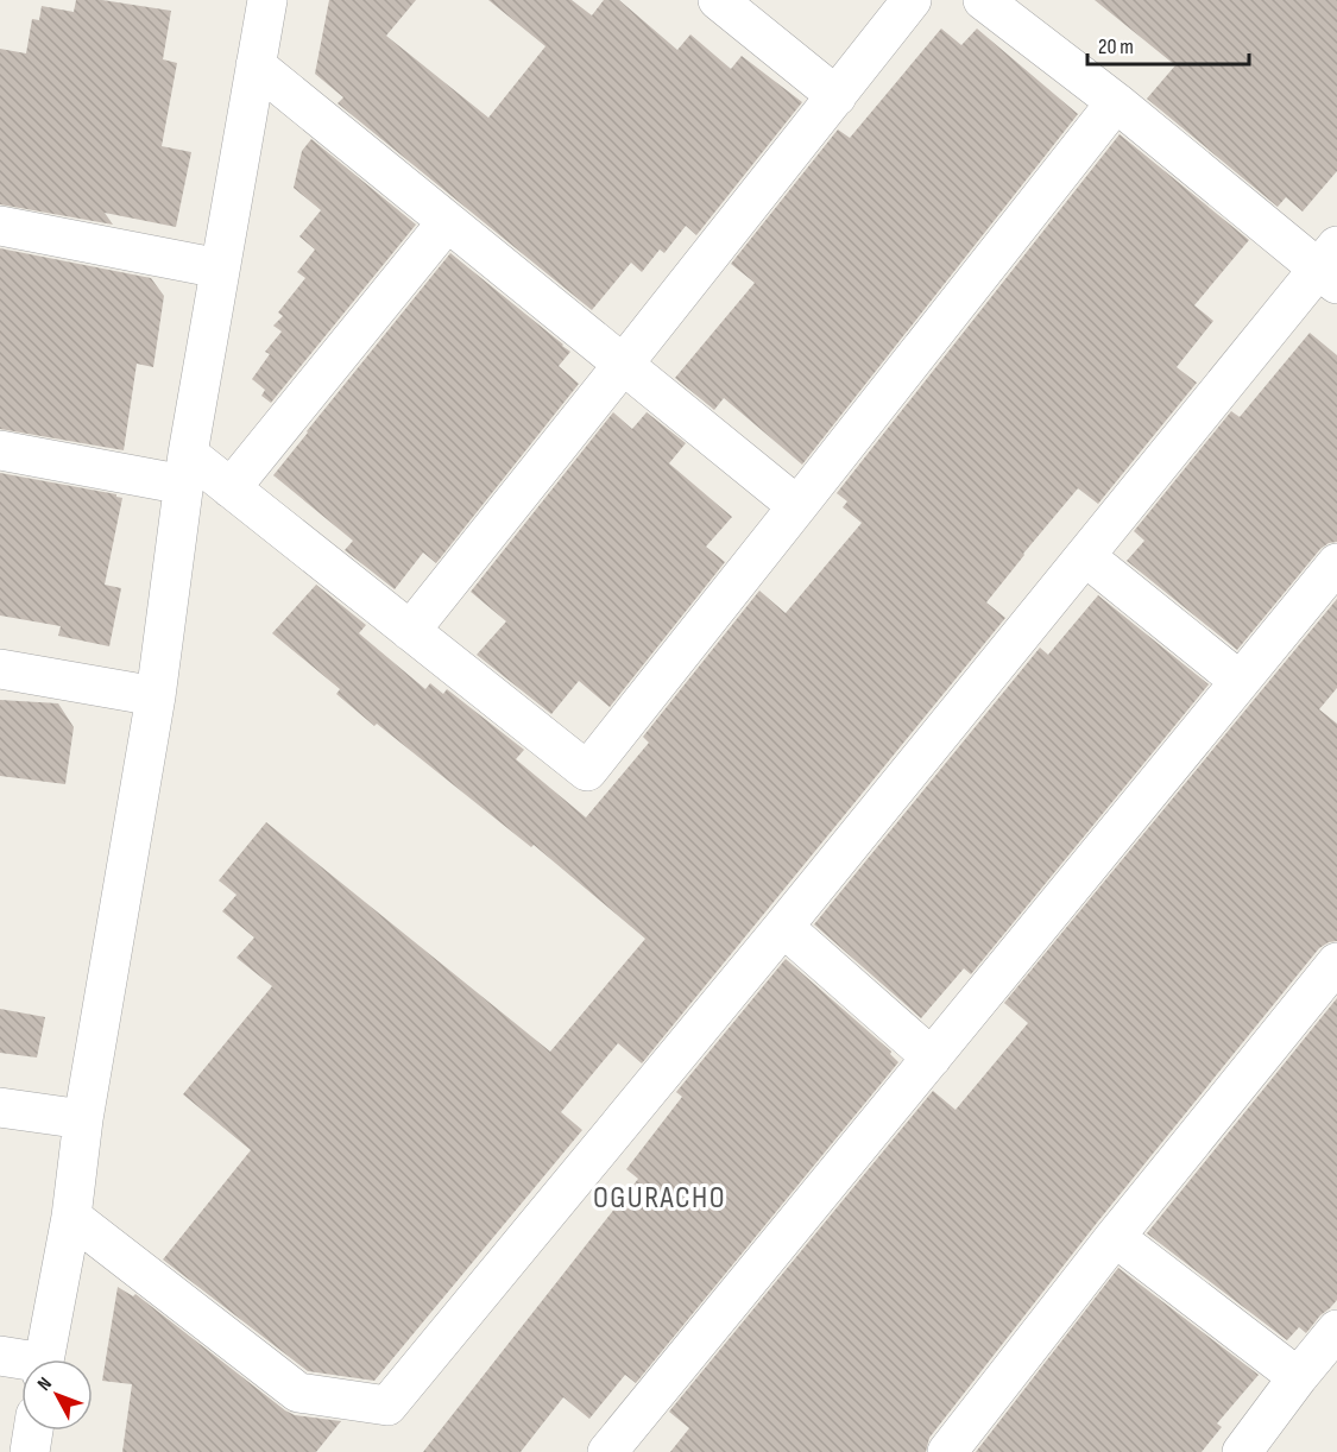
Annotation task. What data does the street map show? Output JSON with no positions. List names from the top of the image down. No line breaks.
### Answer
{"districts":["OGURACHO"],"scale_bar":"20 m","north":"top left"}
